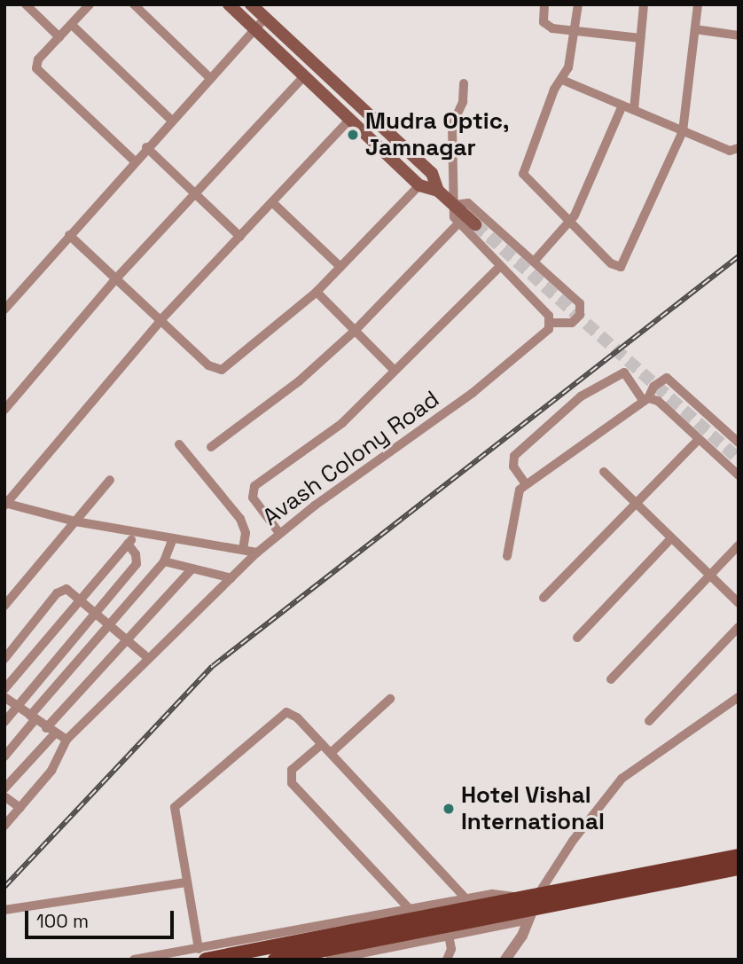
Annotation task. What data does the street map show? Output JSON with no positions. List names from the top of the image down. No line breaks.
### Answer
{"streets":{"street":["Avash Colony Road"]},"places":["Mudra Optic, Jamnagar","Hotel Vishal International"],"scale_bar":"100 m"}
